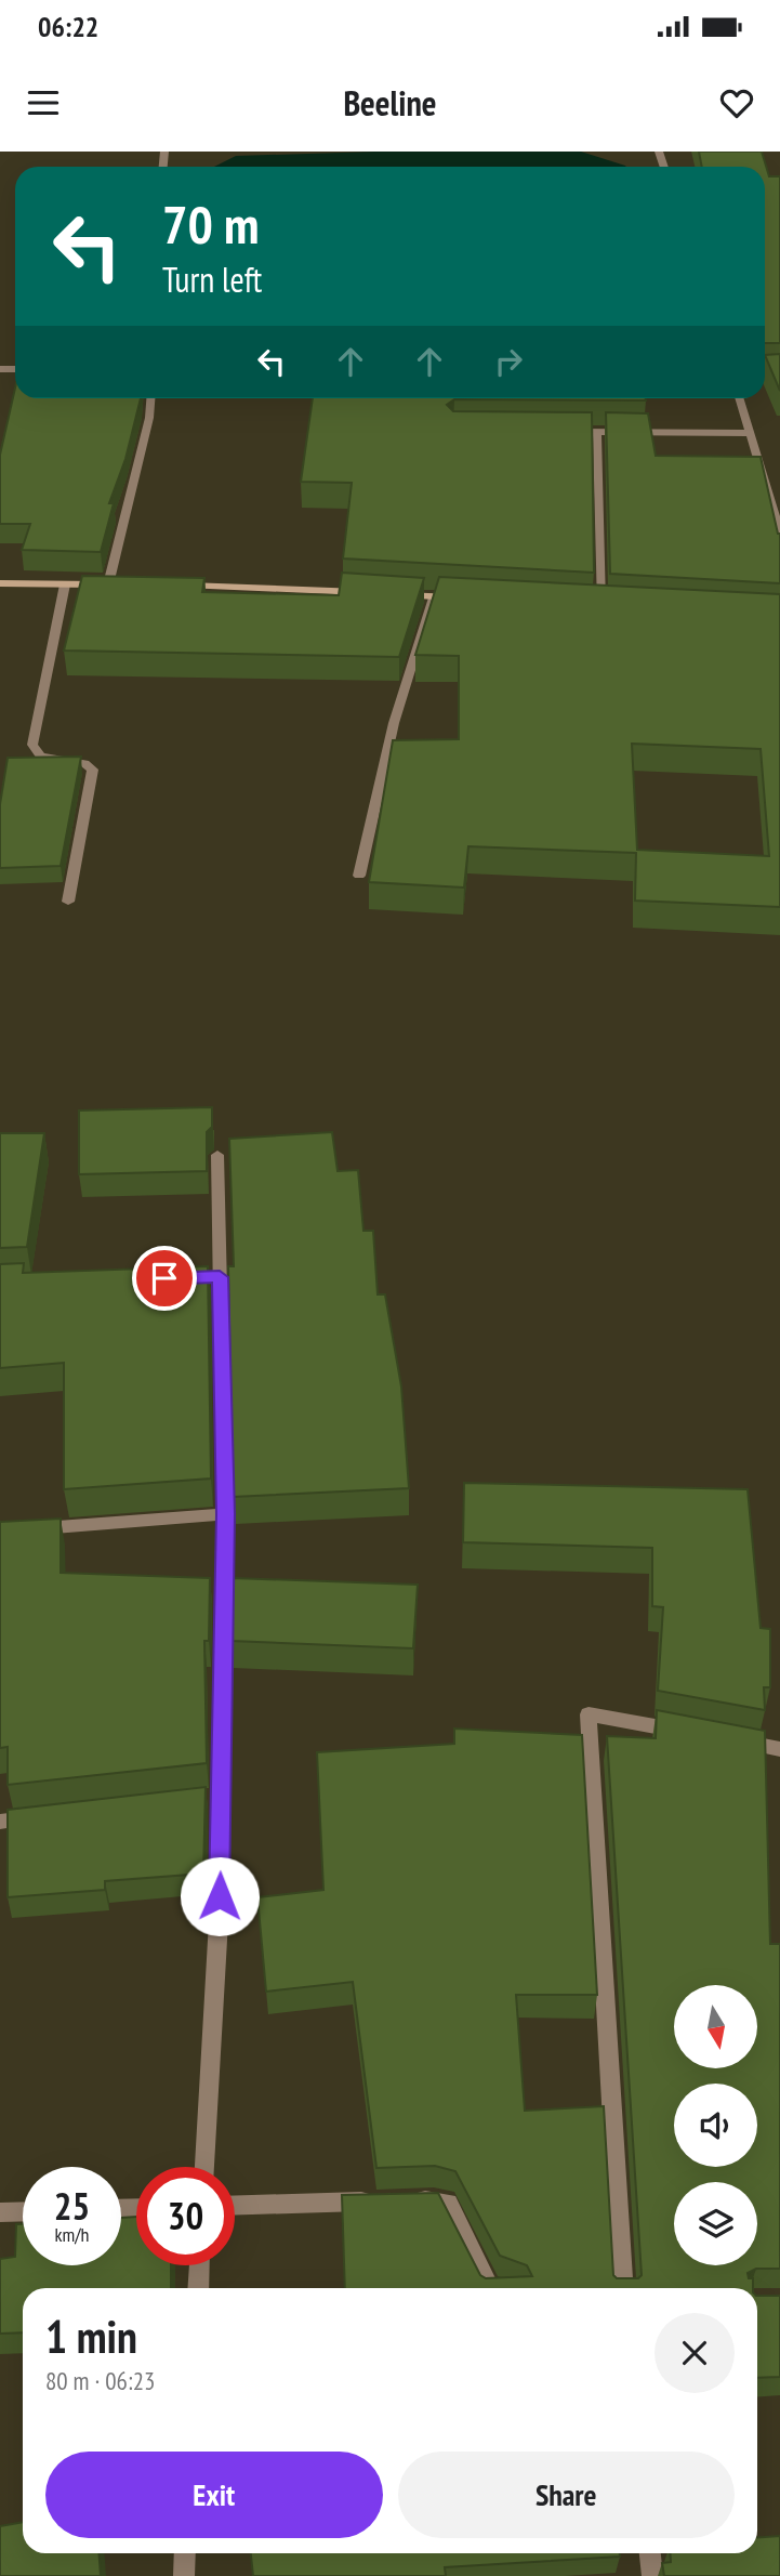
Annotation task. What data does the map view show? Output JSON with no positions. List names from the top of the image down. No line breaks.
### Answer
{"north":"bottom","page":{"status":"06:22","header":"Beeline","turn":["70 m","Turn left"],"speed":"25 km/h","limit":"30","heading":["1 min","80 m · 06:23"],"buttons":["Exit","Share"]}}
